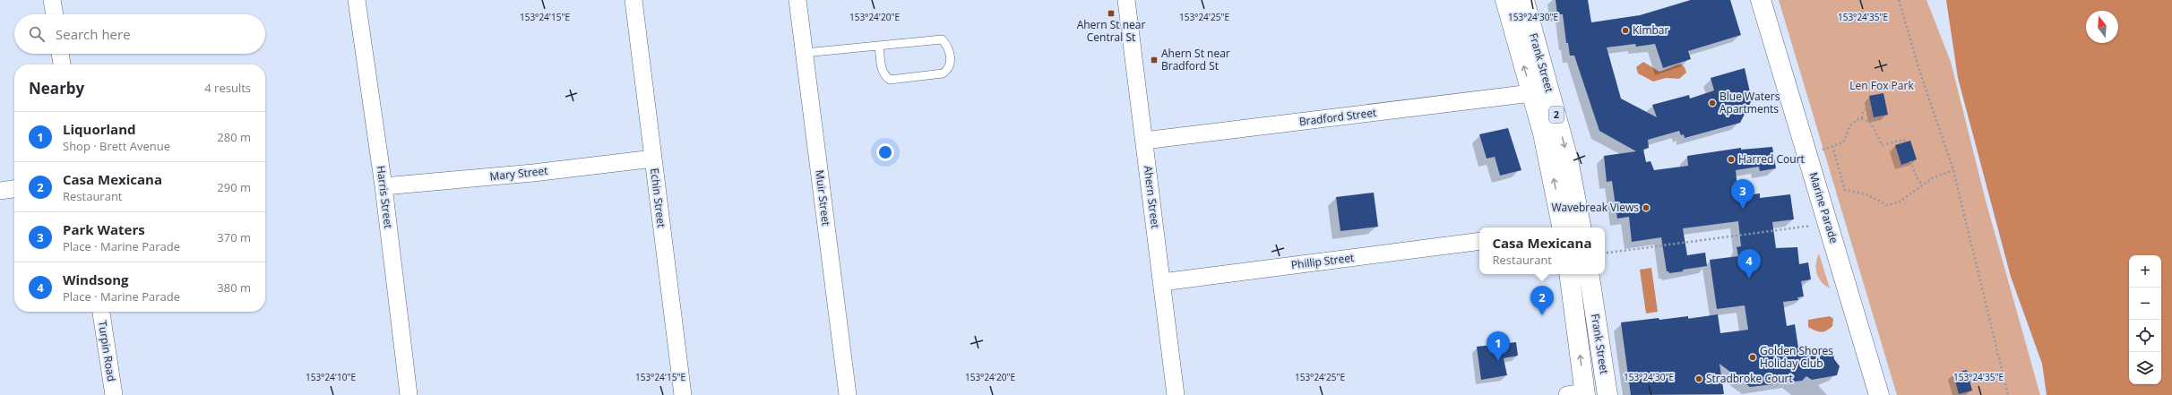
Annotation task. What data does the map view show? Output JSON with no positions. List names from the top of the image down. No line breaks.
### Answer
{"streets":{"main road":["Frank Street","2","Marine Parade"],"street":["Bradford Street","Mary Street","Harris Street","Ahern Street","Echin Street","Muir Street","Phillip Street","Turpin Road"]},"crossings":[["Frank Street","Bradford Street"],["Bradford Street","Ahern Street"],["Mary Street","Harris Street"],["Mary Street","Echin Street"],["Ahern Street","Phillip Street"]],"parks":["Len Fox Park"],"places":{"transit":["Ahern St near Central St","Ahern St near Bradford St"],"other":["Kimbar","Blue Waters Apartments","Harred Court","Wavebreak Views","Golden Shores Holiday Club","Stradbroke Court"]},"north":"top","page":{"search":"Search here","heading":["Nearby","4 results"],"list":[{"mark":"1","name":"Liquorland","note":"Shop · Brett Avenue","value":"280 m"},{"mark":"2","name":"Casa Mexicana","note":"Restaurant","value":"290 m"},{"mark":"3","name":"Park Waters","note":"Place · Marine Parade","value":"370 m"},{"mark":"4","name":"Windsong","note":"Place · Marine Parade","value":"380 m"}],"pins":["3","4","2","1"],"popup":["Casa Mexicana","Restaurant"],"map_buttons":["+","−"]},"coordinates":["153°24'15\"E","153°24'20\"E","153°24'25\"E","153°24'30\"E","153°24'35\"E","153°24'10\"E"]}
